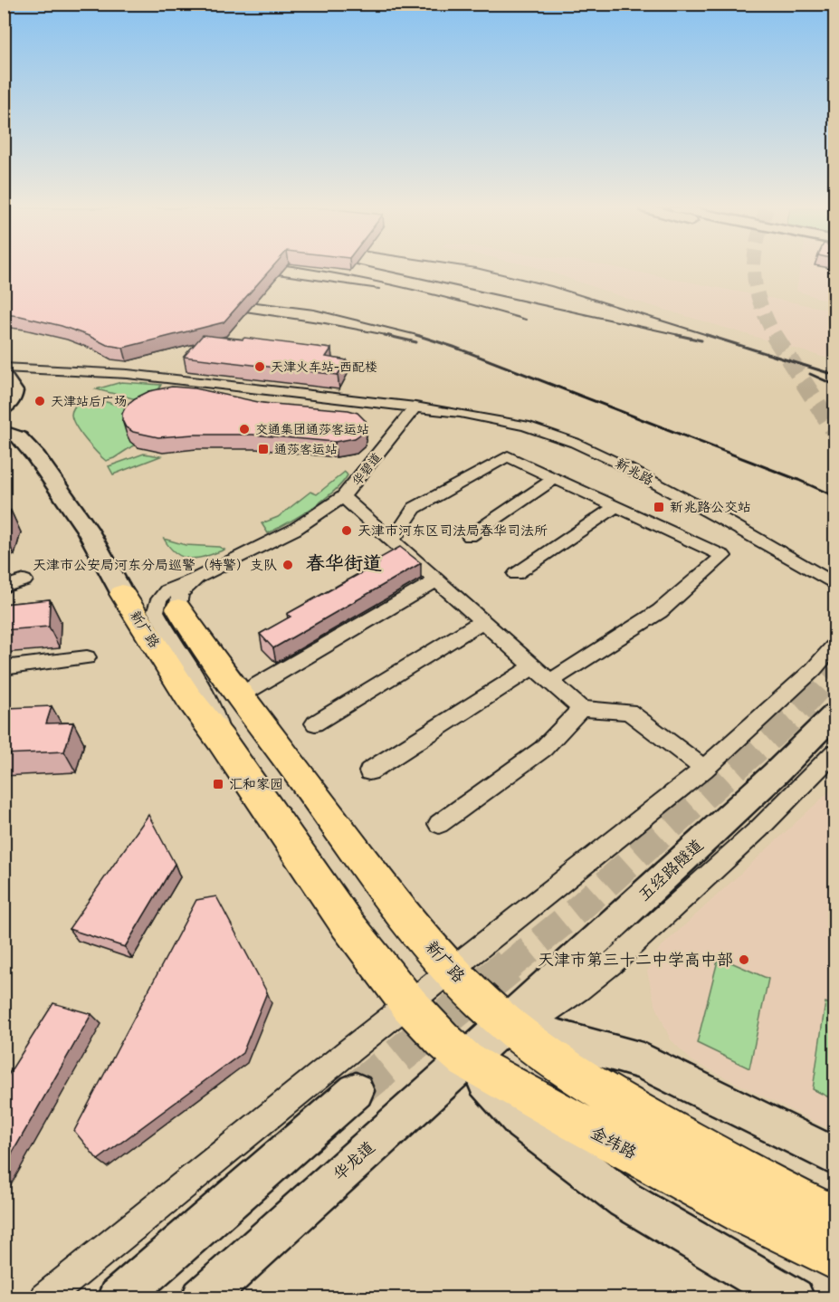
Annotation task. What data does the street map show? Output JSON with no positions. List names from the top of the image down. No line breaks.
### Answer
{"streets":{"main road":["新广路","五经路隧道","金纬路","华龙道"],"street":["华碧道","新兆路"]},"crossings":[["华碧道","新兆路"],["新广路","五经路隧道"],["新广路","金纬路"],["新广路","华龙道"],["五经路隧道","华龙道"],["金纬路","华龙道"]],"districts":["春华街道"],"places":{"other":["天津火车站-西配楼","天津站后广场","交通集团通莎客运站","天津市河东区司法局春华司法所","天津市公安局河东分局巡警（特警）支队","天津市第三十二中学高中部"],"transit":["通莎客运站","新兆路公交站","汇和家园"]}}
